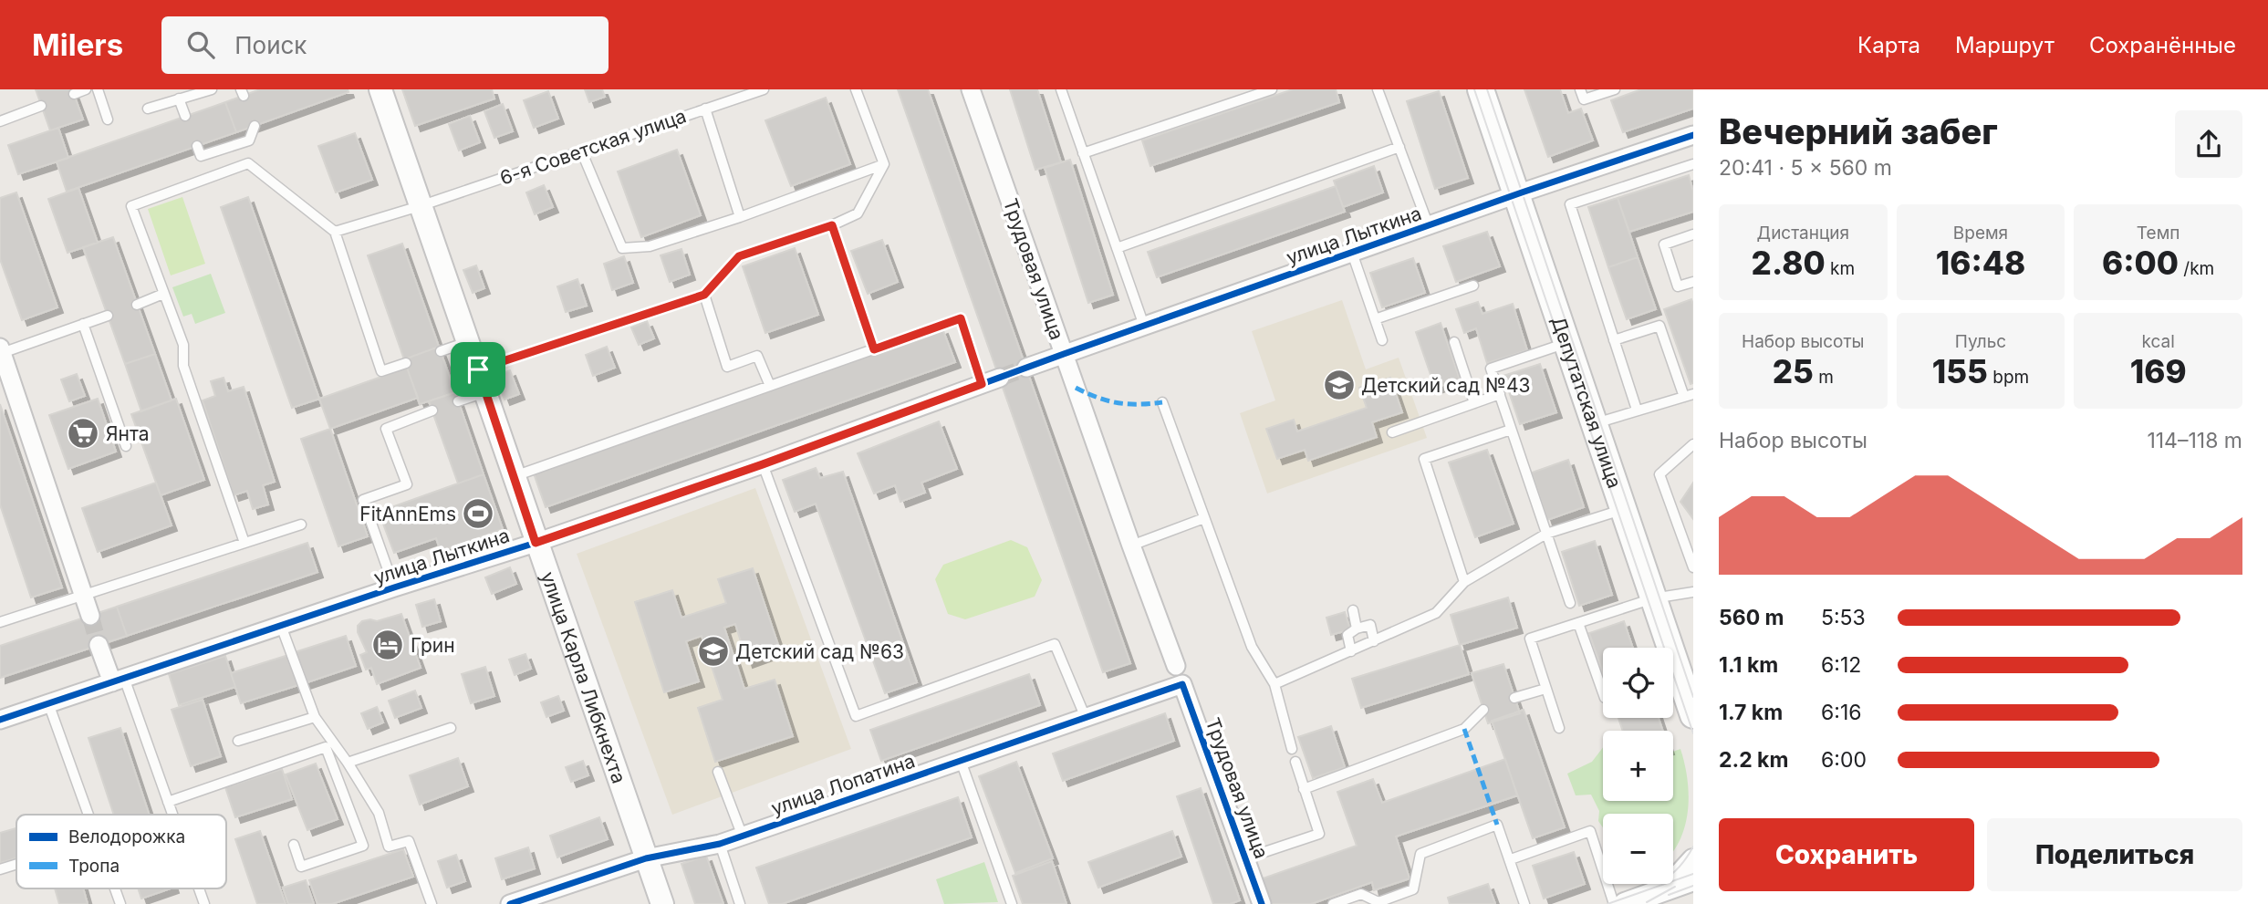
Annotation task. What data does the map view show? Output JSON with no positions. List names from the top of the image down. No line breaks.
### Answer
{"streets":{"main road":["Депутатская улица"],"street":["улица Лыткина","Трудовая улица","улица Карла Либкнехта","улица Лопатина"],"lane":["6-я Советская улица"]},"crossings":[["6-я Советская улица","улица Карла Либкнехта"],["улица Лыткина","Трудовая улица"],["улица Лыткина","Депутатская улица"],["улица Лыткина","улица Карла Либкнехта"],["Трудовая улица","улица Лопатина"],["улица Карла Либкнехта","улица Лопатина"]],"places":{"school or university":["Детский сад №43","Детский сад №63"],"supermarket":["Янта"],"sports":["FitAnnEms"],"hotel":["Грин"]},"legend":["Велодорожка","Тропа"],"page":{"header":"Milers","search":"Поиск","nav":["Карта","Маршрут","Сохранённые"],"heading":["Вечерний забег","20:41 · 5 × 560 m"],"stats":[["Дистанция","2.80 km"],["Время","16:48"],["Темп","6:00 /km"],["Набор высоты","25 m"],["Пульс","155 bpm"],["kcal","169"]],"chart":["Набор высоты","114–118 m"],"list":[{"name":"560 m","note":"5:53"},{"name":"1.1 km","note":"6:12"},{"name":"1.7 km","note":"6:16"},{"name":"2.2 km","note":"6:00"}],"map_buttons":["+","−"],"buttons":["Сохранить","Поделиться"]}}
